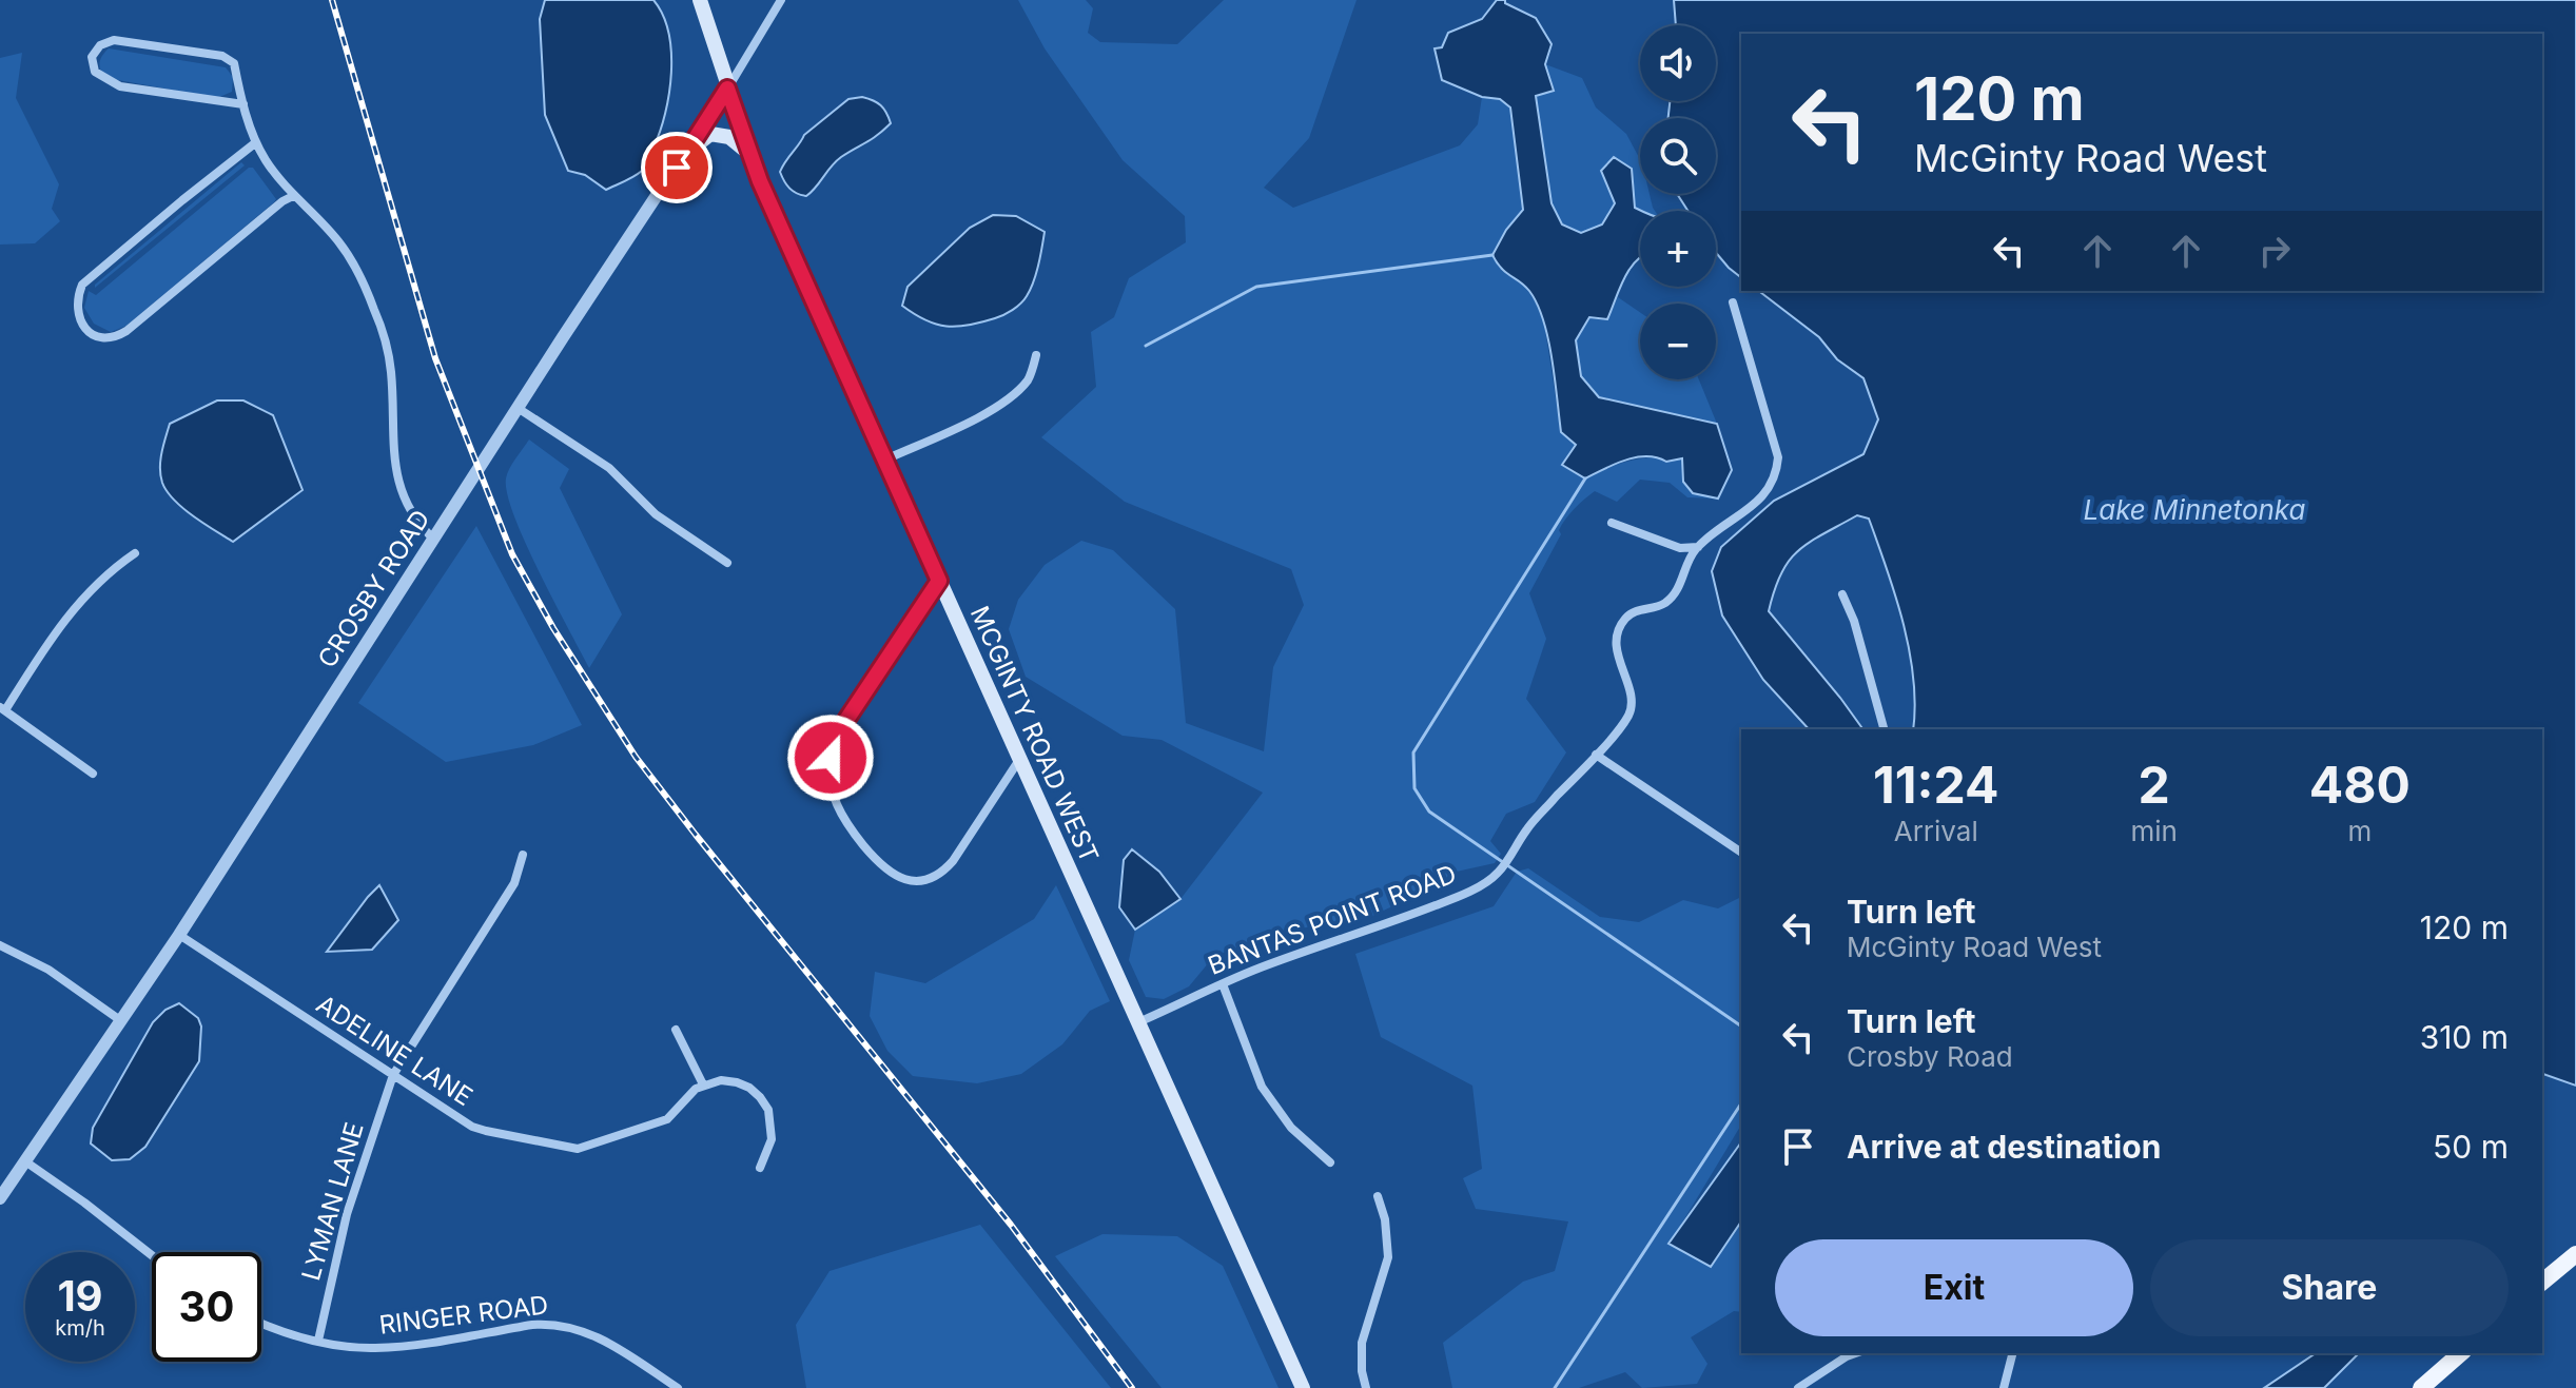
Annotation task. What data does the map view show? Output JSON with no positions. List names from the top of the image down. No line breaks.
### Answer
{"streets":{"main road":["MCGINTY ROAD WEST"],"street":["CROSBY ROAD","BANTAS POINT ROAD","ADELINE LANE","LYMAN LANE","RINGER ROAD"]},"crossings":[["CROSBY ROAD","MCGINTY ROAD WEST"],["CROSBY ROAD","ADELINE LANE"],["MCGINTY ROAD WEST","BANTAS POINT ROAD"],["ADELINE LANE","LYMAN LANE"],["LYMAN LANE","RINGER ROAD"]],"water":["Lake Minnetonka"],"page":{"map_buttons":["+","−"],"turn":["120 m","McGinty Road West"],"eta":["11:24","Arrival","2","min","480","m"],"list":[{"name":"Turn left","note":"McGinty Road West","value":"120 m"},{"name":"Turn left","note":"Crosby Road","value":"310 m"},{"name":"Arrive at destination","value":"50 m"}],"buttons":["Exit","Share"],"speed":"19 km/h","limit":"30"}}
